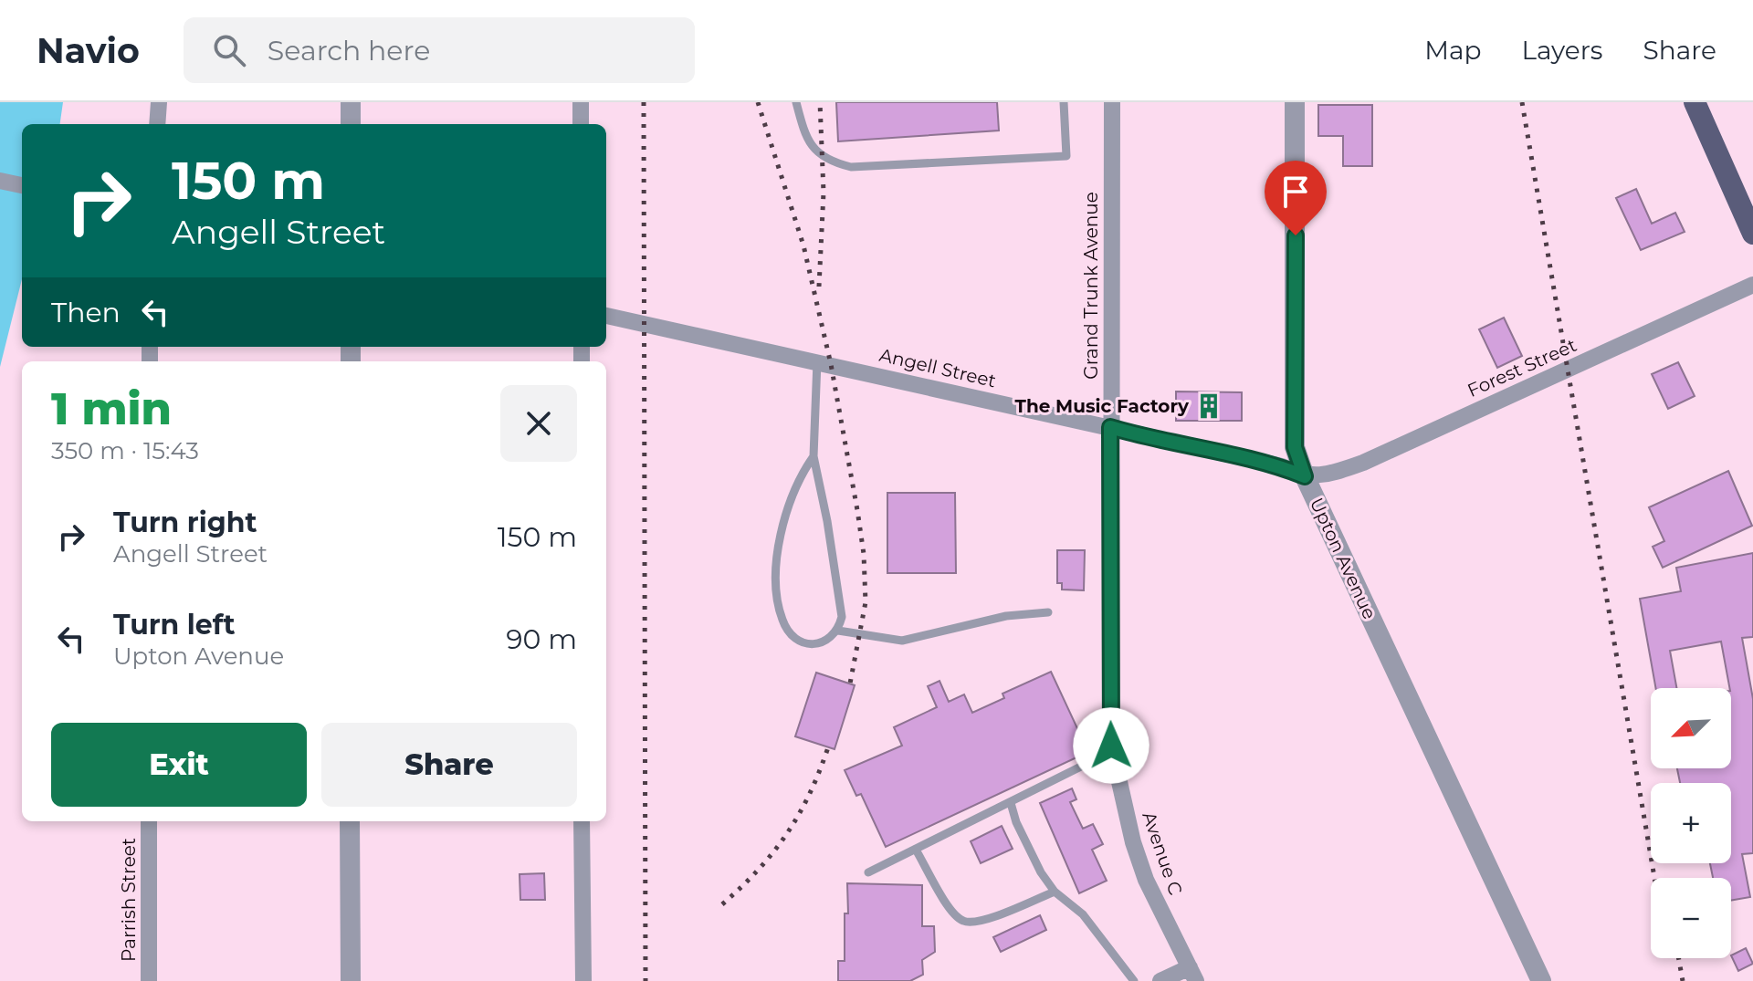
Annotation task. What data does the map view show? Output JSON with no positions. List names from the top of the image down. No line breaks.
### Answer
{"streets":{"street":["Grand Trunk Avenue","Angell Street","Forest Street","Upton Avenue","Avenue C","Parrish Street"]},"crossings":[["Grand Trunk Avenue","Angell Street"],["Grand Trunk Avenue","Avenue C"],["Angell Street","Forest Street"],["Angell Street","Upton Avenue"],["Forest Street","Upton Avenue"]],"places":{"building":["The Music Factory"]},"north":"bottom left","page":{"header":"Navio","search":"Search here","nav":["Map","Layers","Share"],"turn":["150 m","Angell Street"],"then":"Then","heading":["1 min","350 m · 15:43"],"list":[{"name":"Turn right","note":"Angell Street","value":"150 m"},{"name":"Turn left","note":"Upton Avenue","value":"90 m"}],"map_buttons":["+","−"],"buttons":["Exit","Share"]}}
